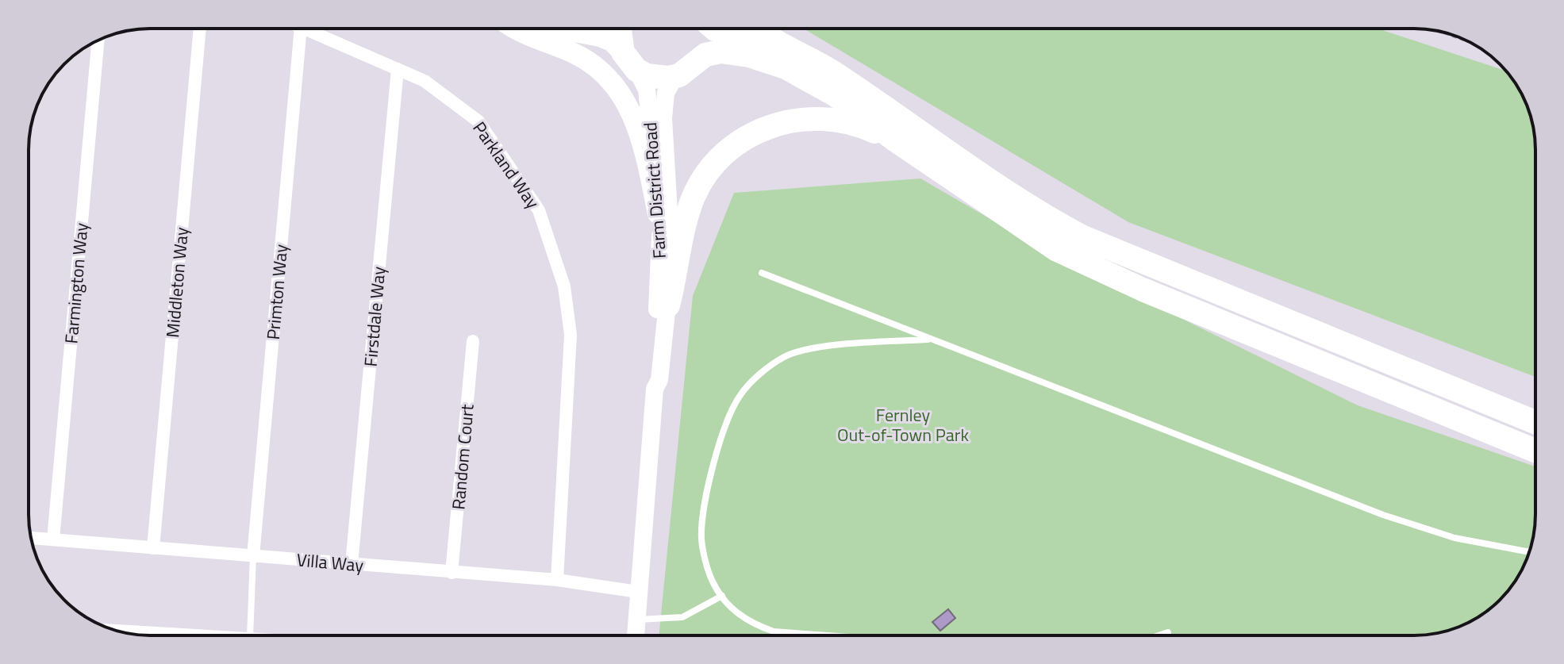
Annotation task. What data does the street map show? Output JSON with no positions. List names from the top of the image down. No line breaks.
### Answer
{"streets":{"main road":["Farm District Road"],"street":["Parkland Way","Middleton Way","Farmington Way","Primton Way","Firstdale Way","Random Court","Villa Way"]},"crossings":[["Parkland Way","Firstdale Way"],["Parkland Way","Villa Way"],["Farm District Road","Villa Way"],["Middleton Way","Villa Way"],["Farmington Way","Villa Way"],["Primton Way","Villa Way"],["Firstdale Way","Villa Way"],["Random Court","Villa Way"]],"parks":["Fernley Out-of-Town Park"]}
